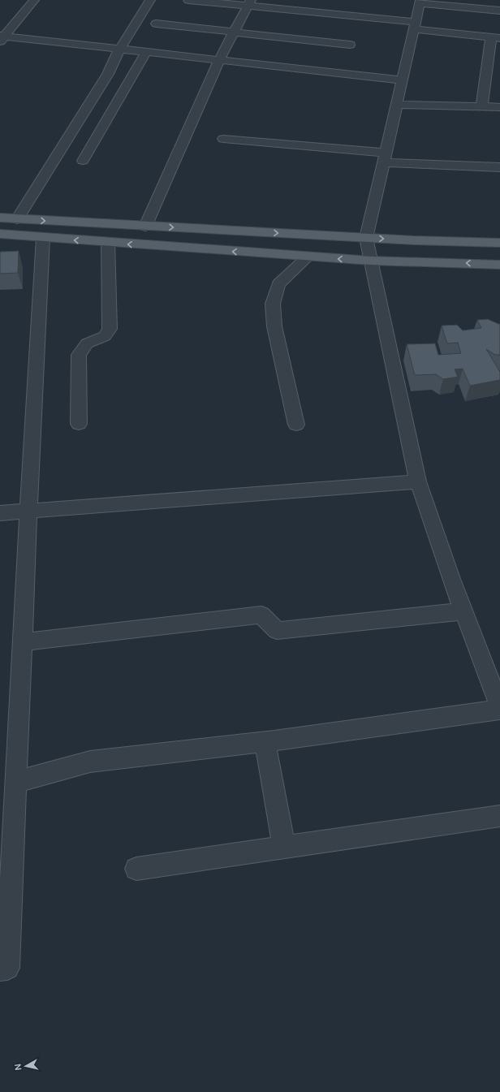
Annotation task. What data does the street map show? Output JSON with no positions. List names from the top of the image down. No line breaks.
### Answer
{"north":"left"}
